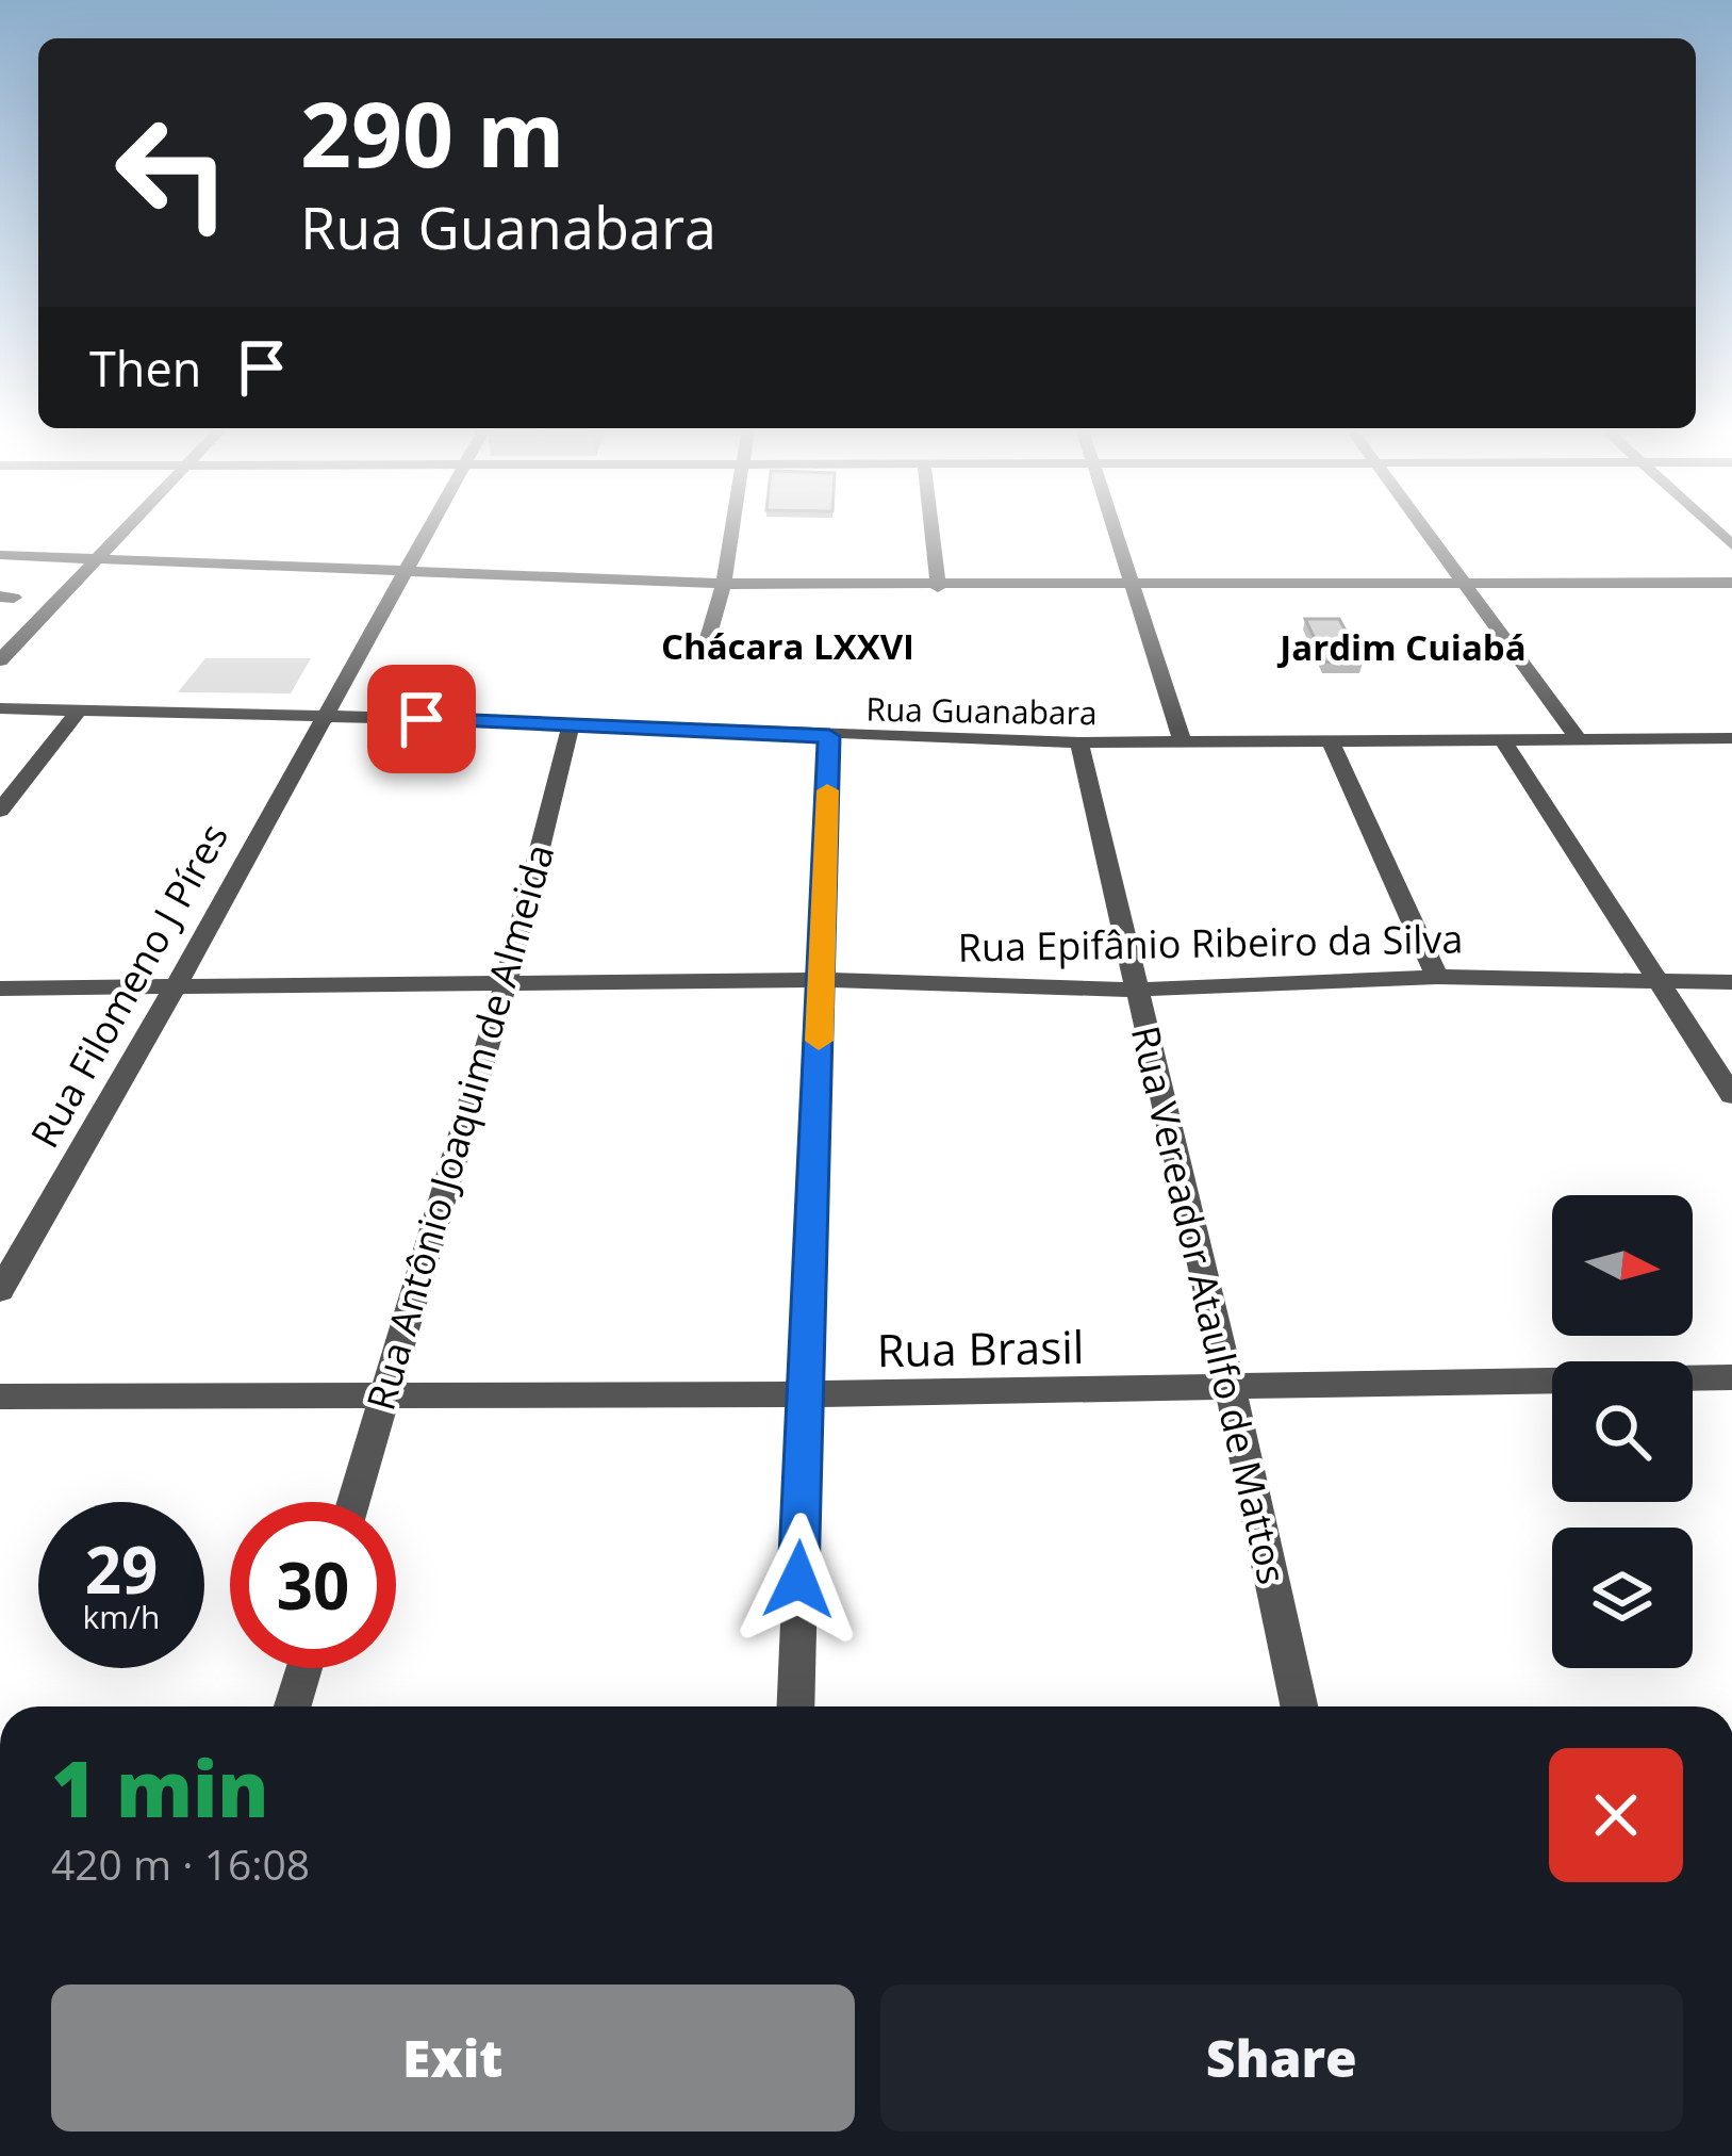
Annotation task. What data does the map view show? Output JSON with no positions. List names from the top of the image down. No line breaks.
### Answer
{"streets":{"street":["Rua Guanabara","Rua Epifânio Ribeiro da Silva","Rua Filomeno J Píres","Rua Antônio Joaquim de Almeida","Rua Vereador Ataulfo de Mattos","Rua Brasil"]},"crossings":[["Rua Guanabara","Rua Filomeno J Píres"],["Rua Guanabara","Rua Antônio Joaquim de Almeida"],["Rua Guanabara","Rua Vereador Ataulfo de Mattos"],["Rua Epifânio Ribeiro da Silva","Rua Filomeno J Píres"],["Rua Epifânio Ribeiro da Silva","Rua Antônio Joaquim de Almeida"],["Rua Epifânio Ribeiro da Silva","Rua Vereador Ataulfo de Mattos"],["Rua Antônio Joaquim de Almeida","Rua Brasil"],["Rua Vereador Ataulfo de Mattos","Rua Brasil"]],"districts":["Chácara LXXVI","Jardim Cuiabá"],"north":"right","page":{"turn":["290 m","Rua Guanabara"],"then":"Then","speed":"29 km/h","limit":"30","heading":["1 min","420 m · 16:08"],"buttons":["Exit","Share"]}}
